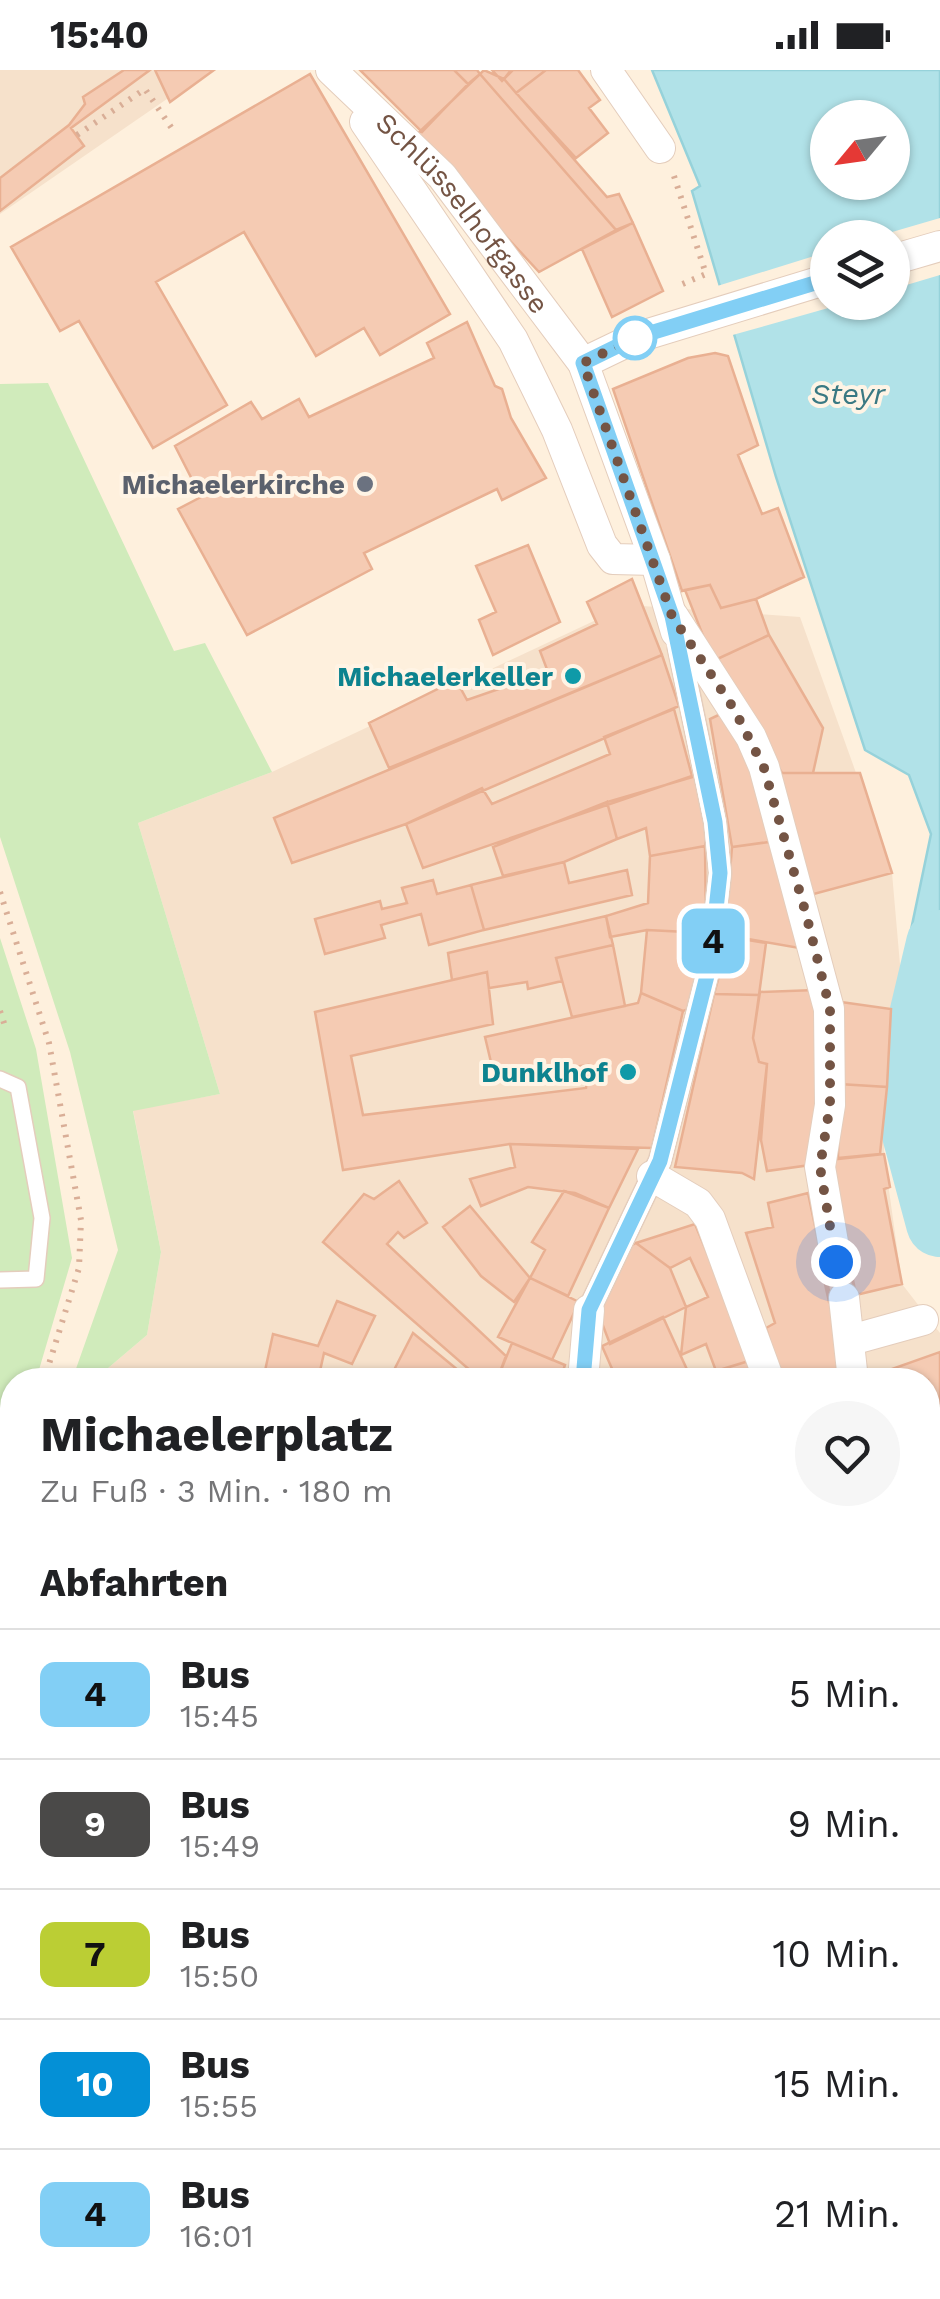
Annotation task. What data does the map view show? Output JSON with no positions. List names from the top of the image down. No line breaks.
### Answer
{"streets":{"street":["Schlüsselhofgasse"]},"water":["Steyr"],"places":["Michaelerkirche","Michaelerkeller","Dunklhof"],"lines":["bus line 4"],"north":"bottom left","page":{"status":"15:40","on_map":"4","heading":[["Michaelerplatz","Zu Fuß · 3 Min. · 180 m"],"Abfahrten"],"list":[{"mark":"4","name":"Bus","note":"15:45","value":"5 Min."},{"mark":"9","name":"Bus","note":"15:49","value":"9 Min."},{"mark":"7","name":"Bus","note":"15:50","value":"10 Min."},{"mark":"10","name":"Bus","note":"15:55","value":"15 Min."},{"mark":"4","name":"Bus","note":"16:01","value":"21 Min."}]}}
